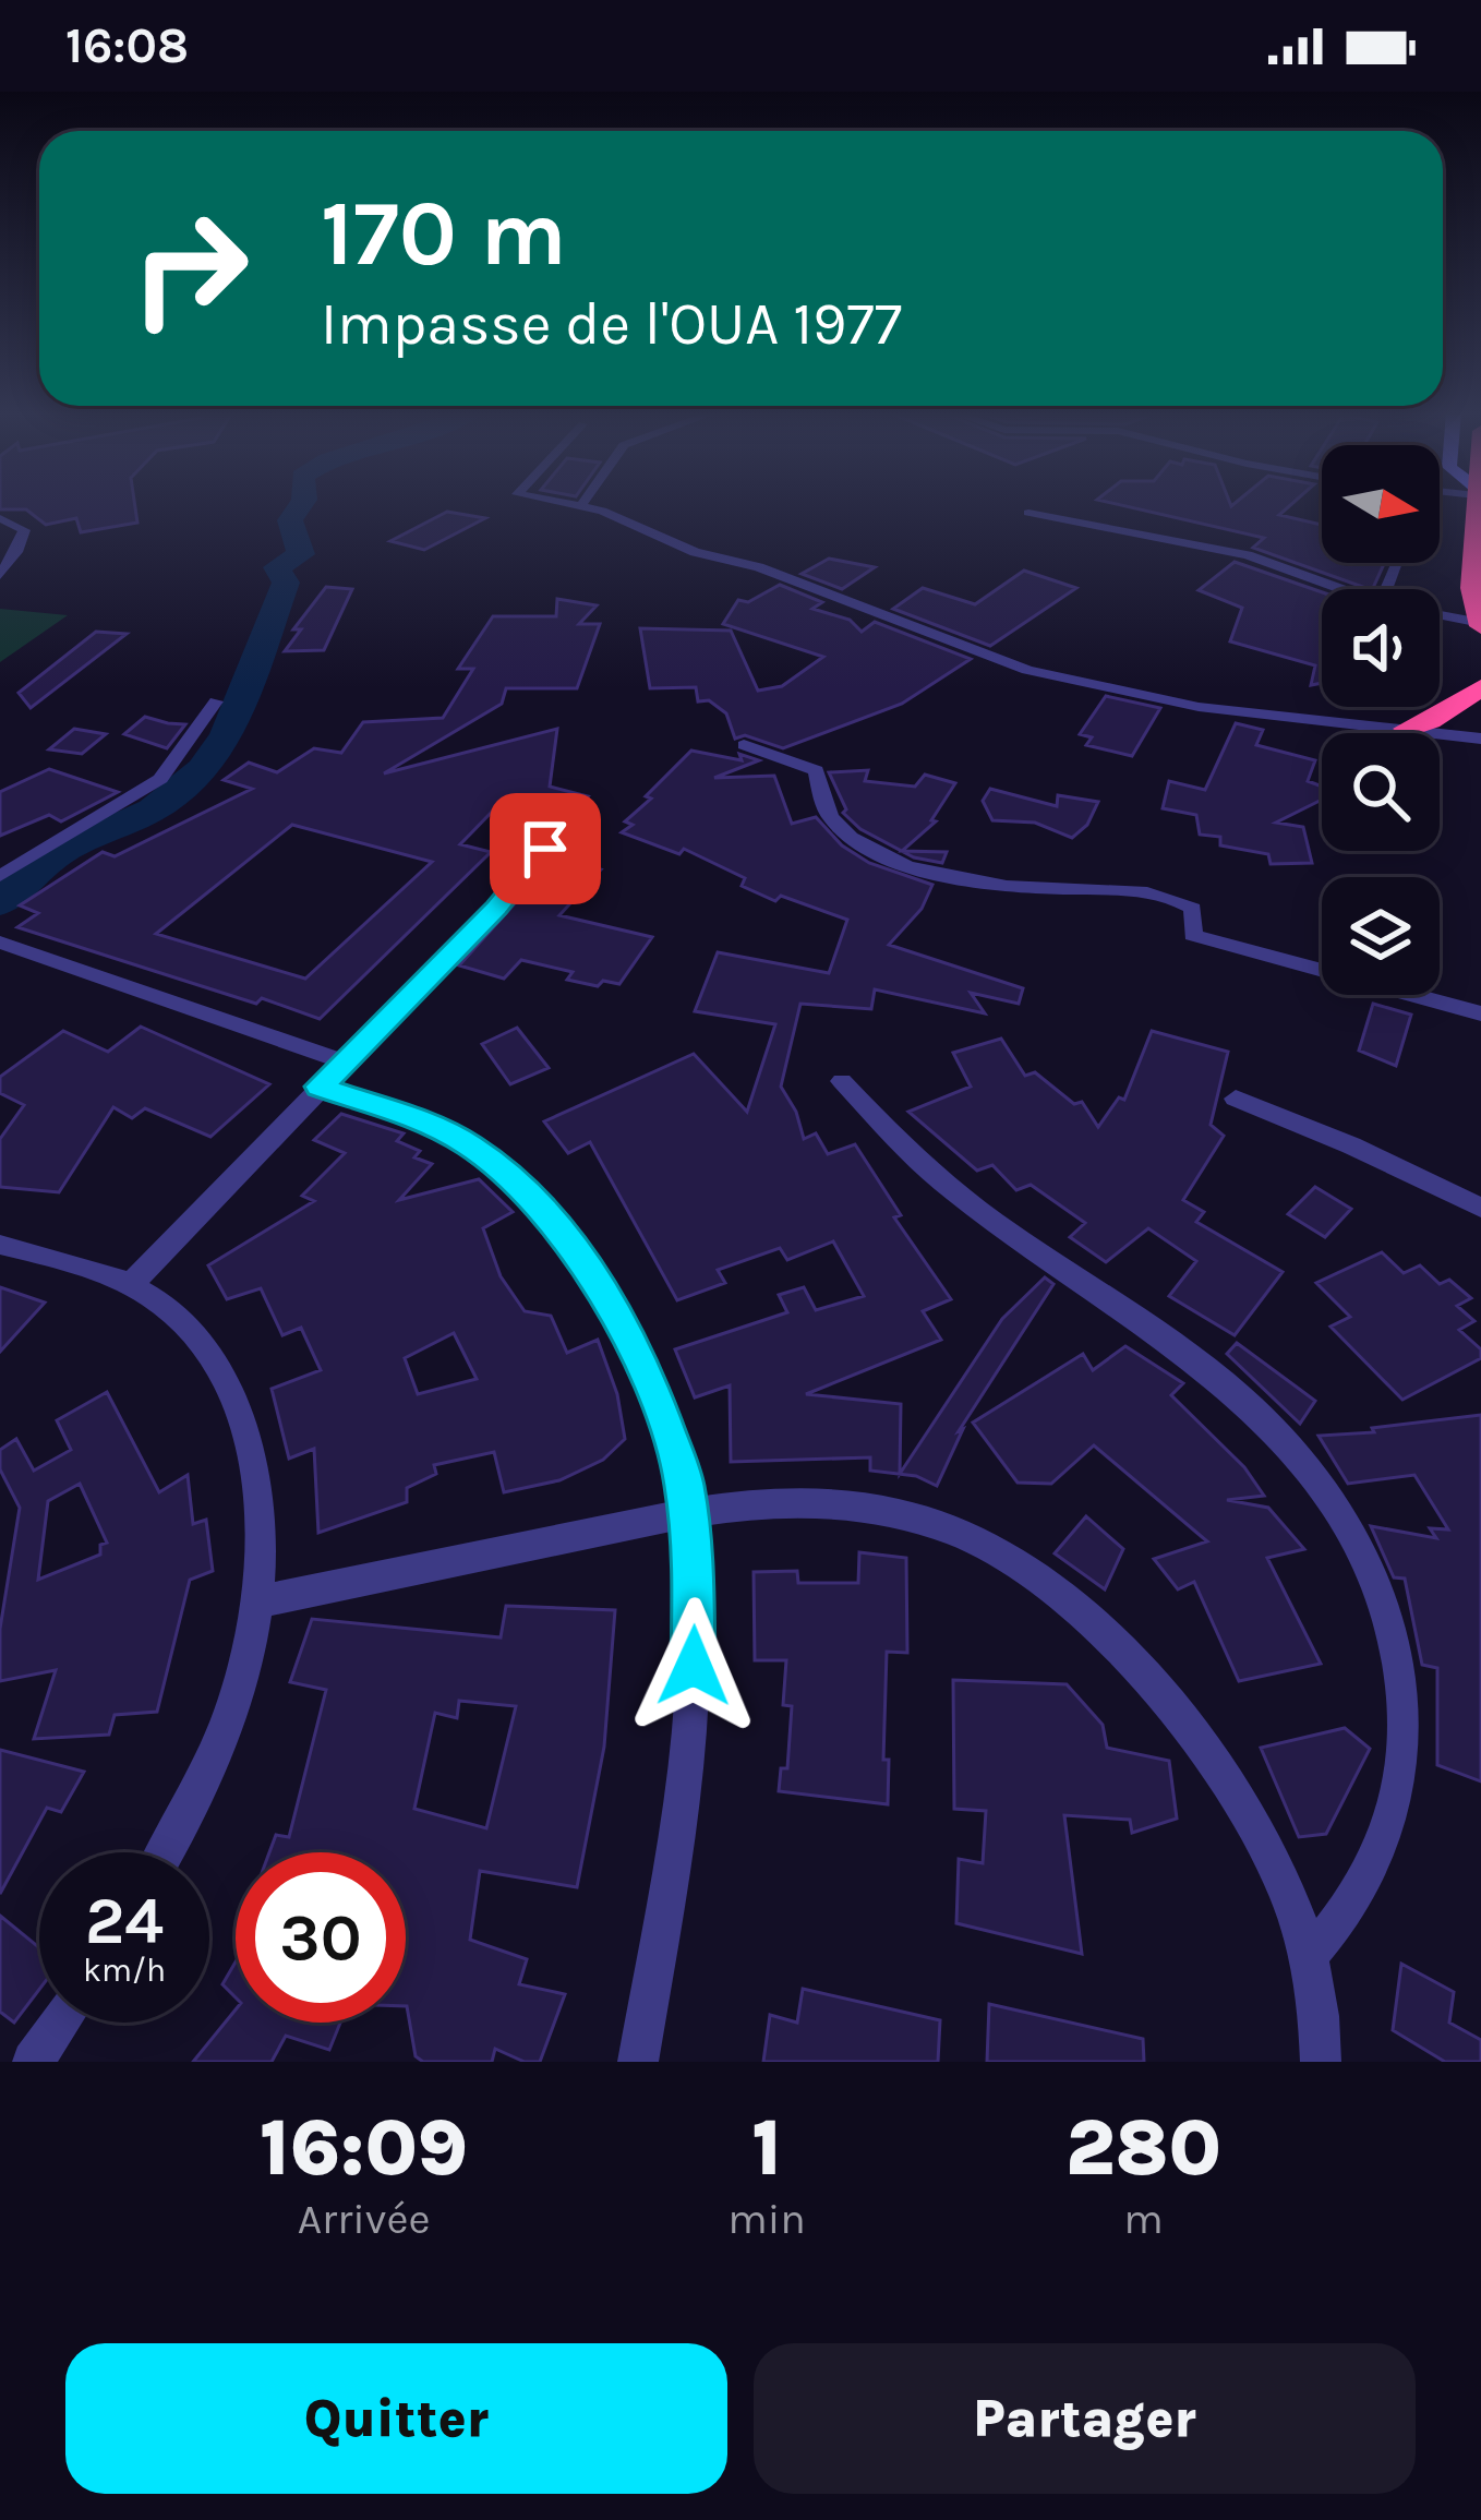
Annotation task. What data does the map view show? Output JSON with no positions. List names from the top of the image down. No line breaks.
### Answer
{"north":"right","page":{"status":"16:08","turn":["170 m","Impasse de l'OUA 1977"],"speed":"24 km/h","limit":"30","eta":["16:09","Arrivée","1","min","280","m"],"buttons":["Quitter","Partager"]}}
